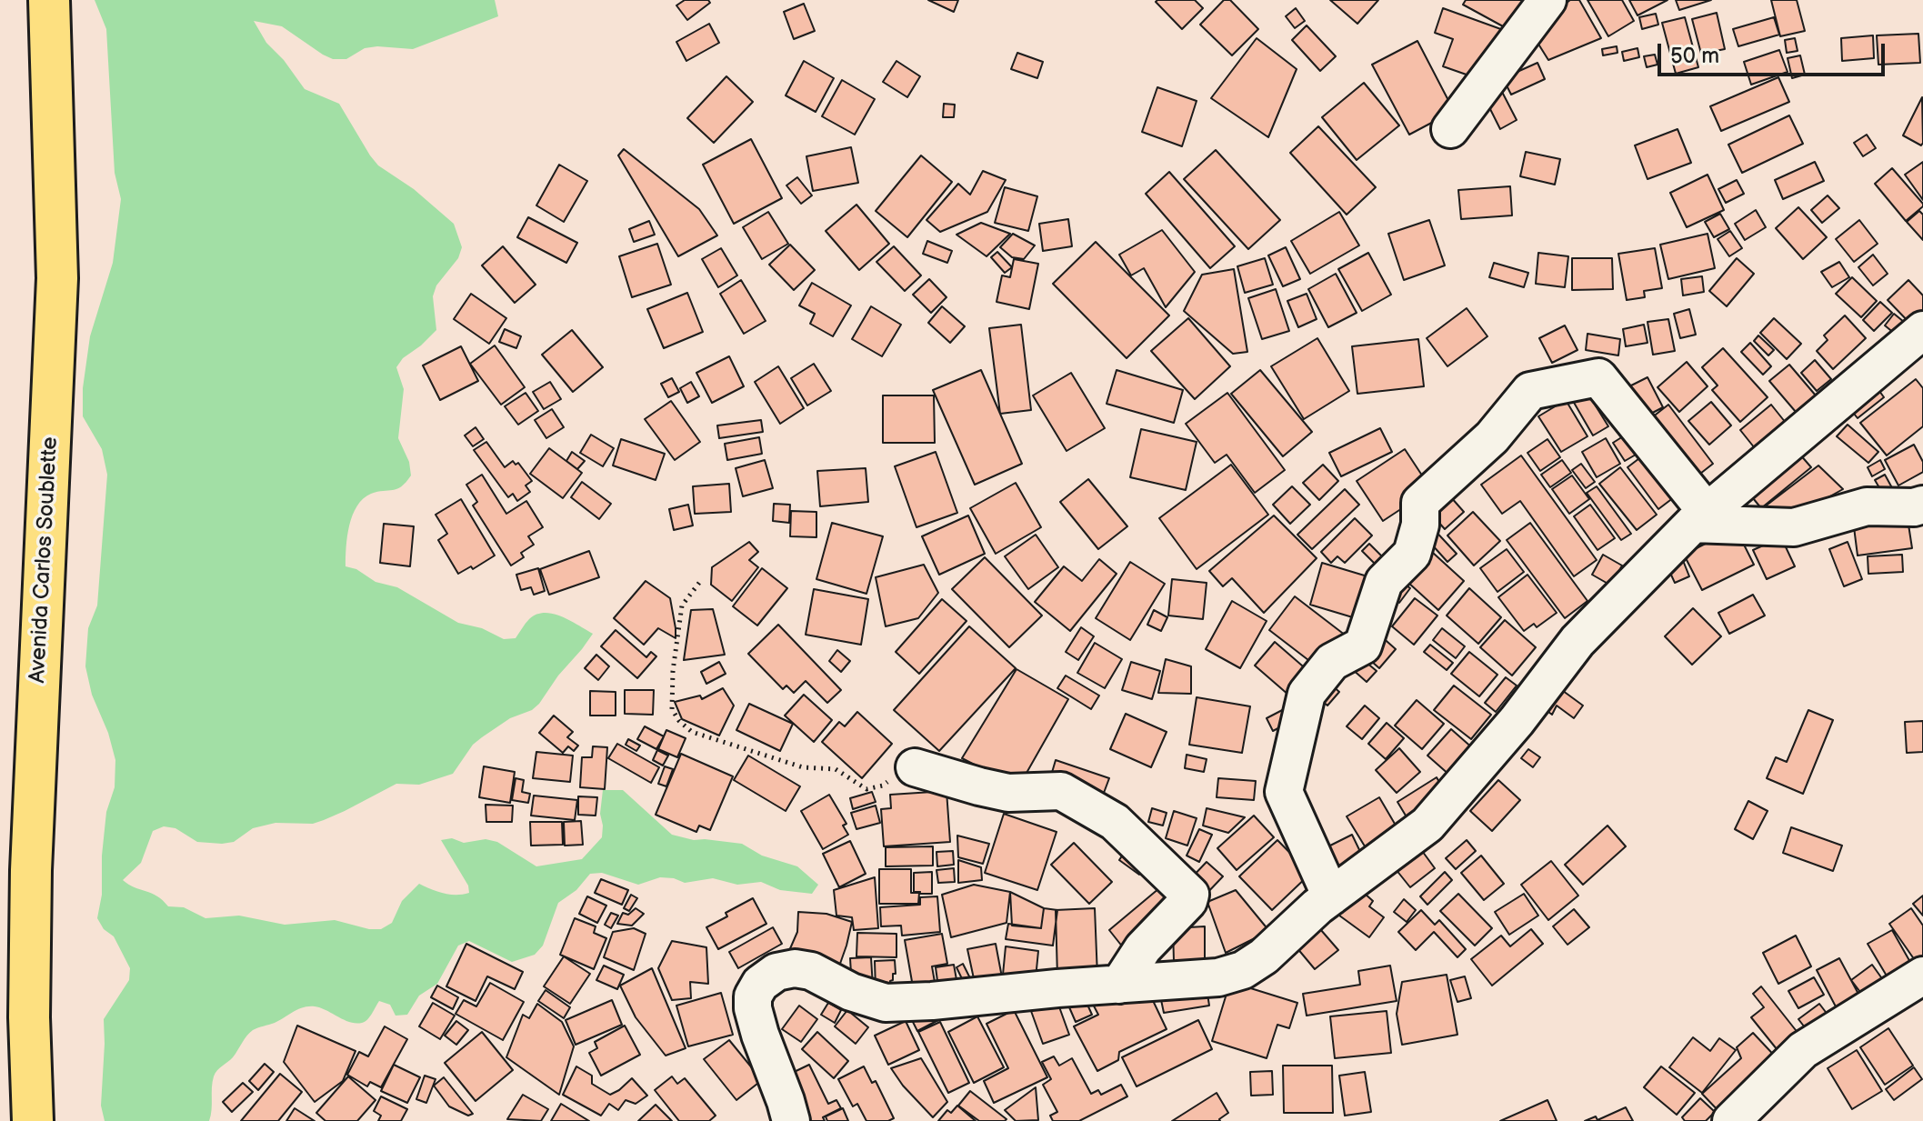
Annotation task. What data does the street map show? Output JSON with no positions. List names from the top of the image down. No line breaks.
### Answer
{"streets":{"main road":["Avenida Carlos Soublette"]},"scale_bar":"50 m"}
